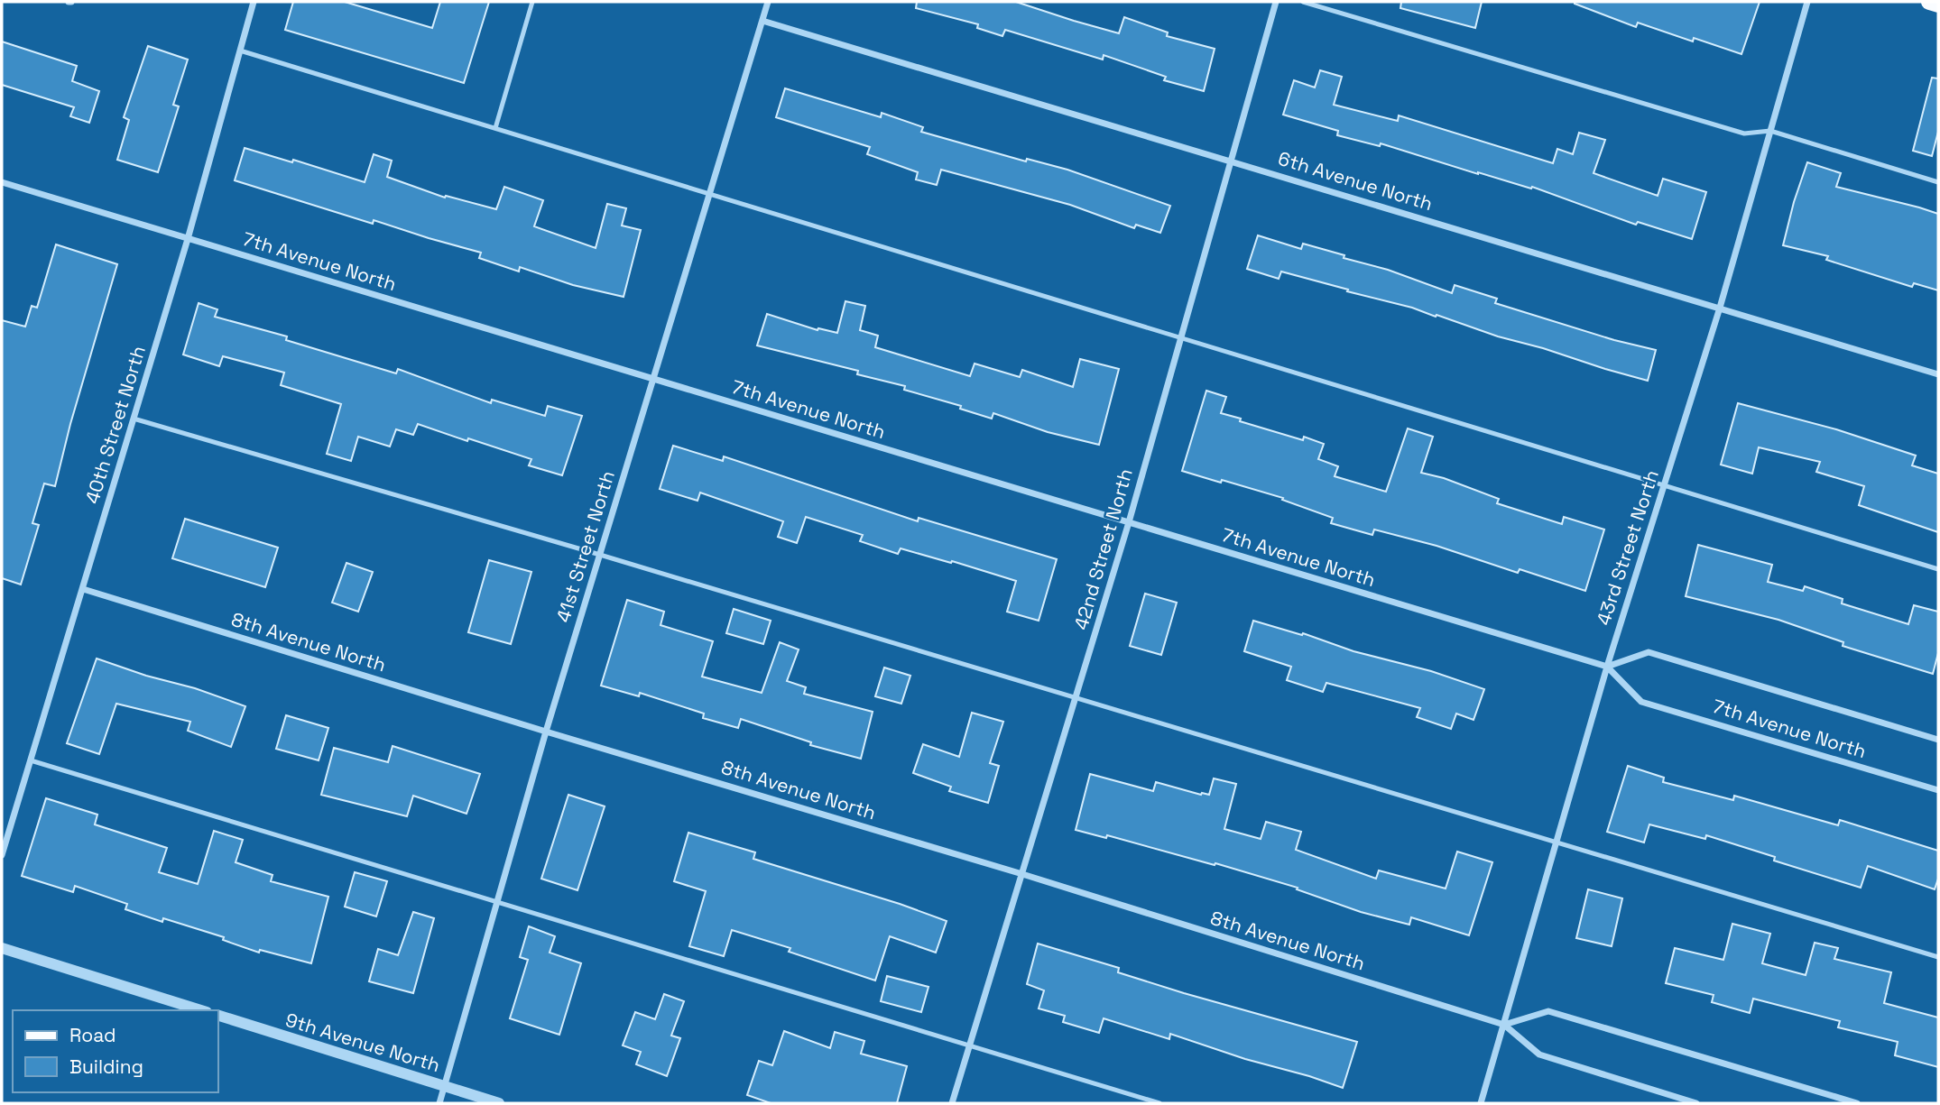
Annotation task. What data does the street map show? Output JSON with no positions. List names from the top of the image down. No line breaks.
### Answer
{"streets":{"street":["6th Avenue North","7th Avenue North","40th Street North","41st Street North","43rd Street North","42nd Street North","8th Avenue North","9th Avenue North"]},"crossings":[["6th Avenue North","41st Street North"],["6th Avenue North","43rd Street North"],["6th Avenue North","42nd Street North"],["7th Avenue North","40th Street North"],["7th Avenue North","41st Street North"],["7th Avenue North","43rd Street North"],["7th Avenue North","42nd Street North"],["40th Street North","8th Avenue North"],["41st Street North","8th Avenue North"],["41st Street North","9th Avenue North"],["43rd Street North","8th Avenue North"],["42nd Street North","8th Avenue North"]],"legend":["Road","Building"]}
